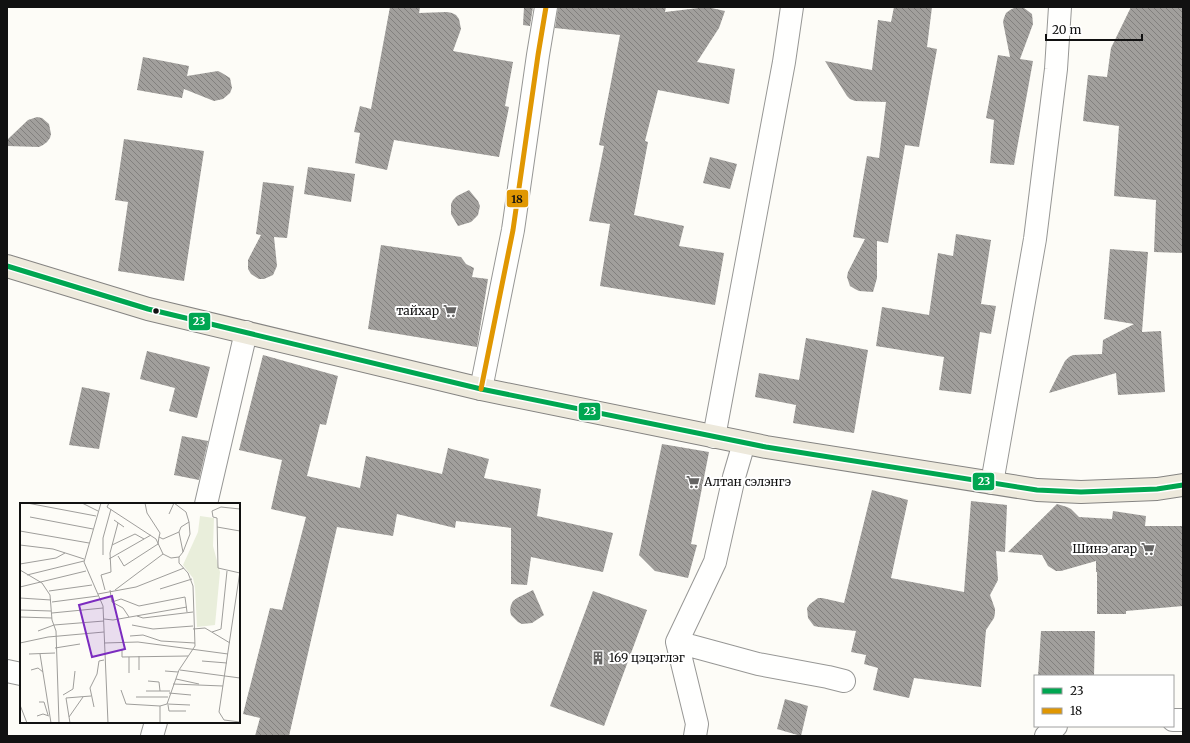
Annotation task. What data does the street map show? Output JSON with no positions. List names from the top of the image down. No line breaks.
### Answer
{"places":{"supermarket":["тайхар","Алтан сэлэнгэ","Шинэ агар"],"building":["169 цэцэглэг"]},"lines":["transit line 18","transit line 23"],"legend":["23","18"],"scale_bar":"20 m"}
